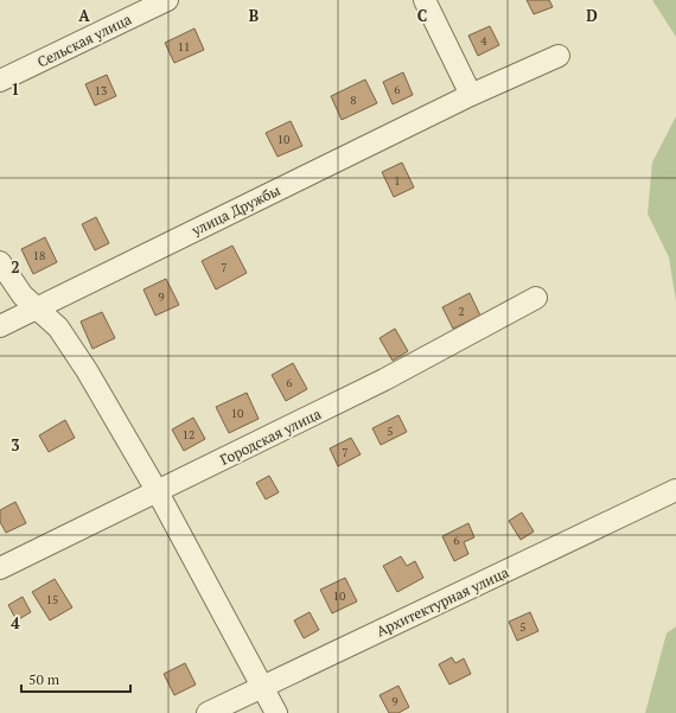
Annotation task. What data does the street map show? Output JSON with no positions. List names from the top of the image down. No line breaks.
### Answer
{"streets":{"street":["Сельская улица","улица Дружбы","Городская улица","Архитектурная улица"]},"house_numbers":["4","11","6","13","8","10","1","18","7","9","2","6","10","5","12","7","6","10","15","5","9"],"scale_bar":"50 m","grid":{"columns":["A","B","C","D"],"rows":["1","2","3","4"]}}
